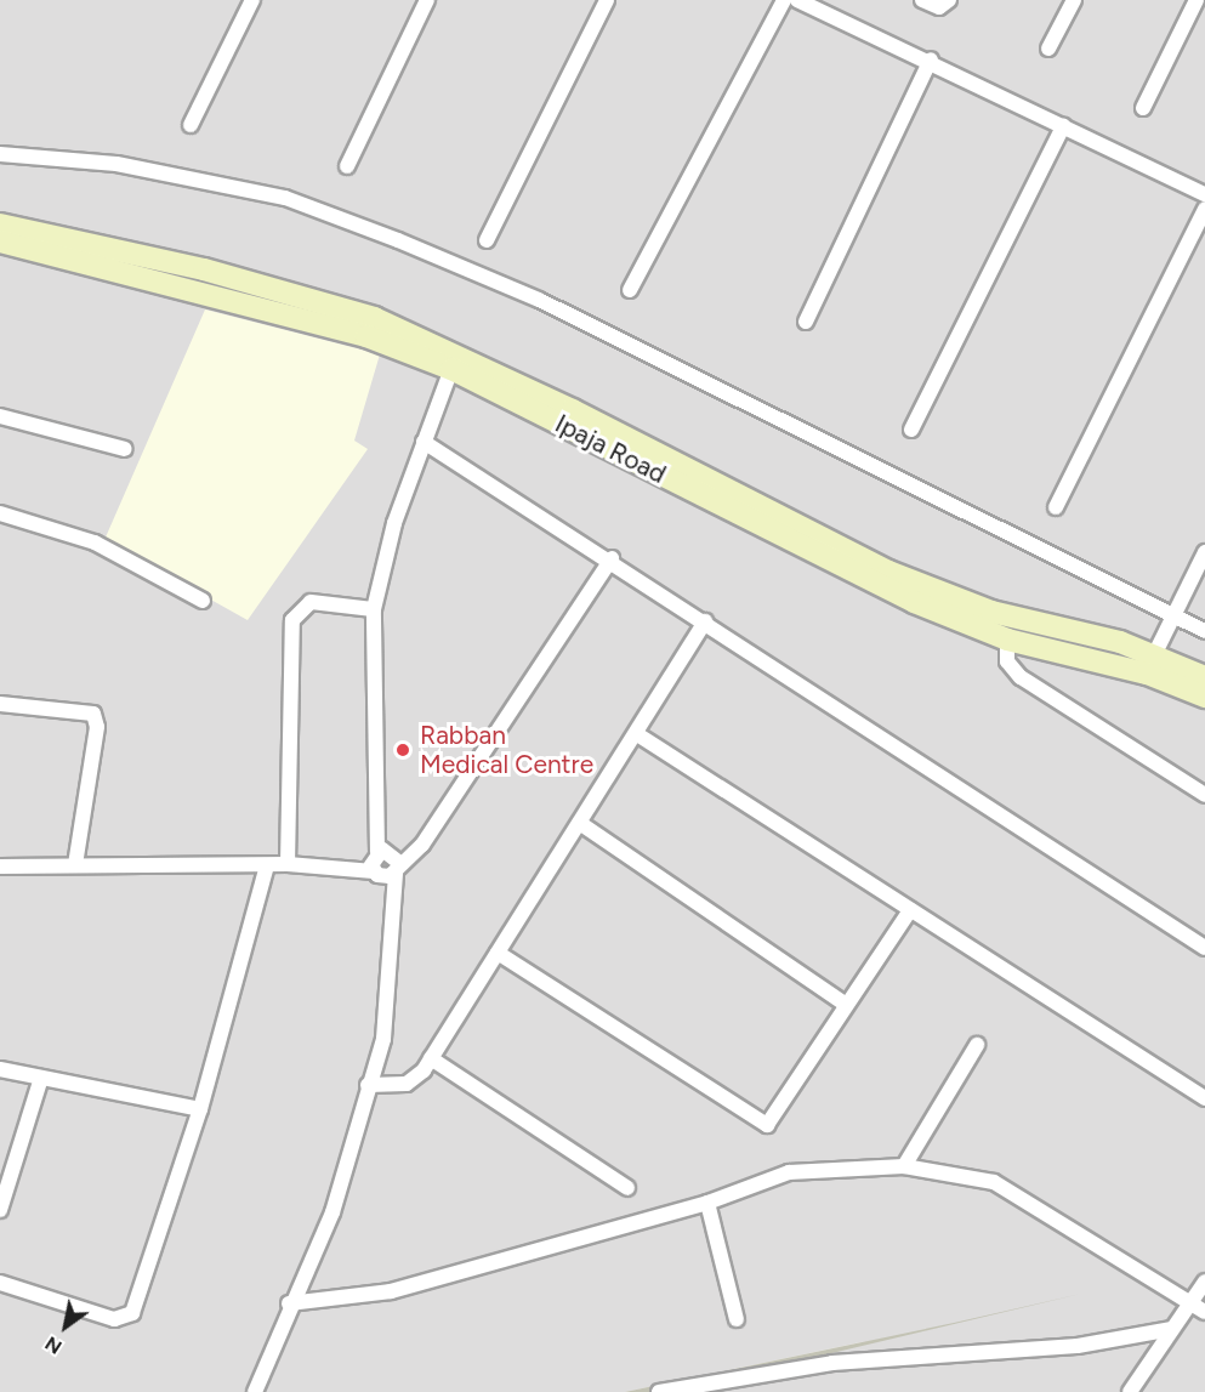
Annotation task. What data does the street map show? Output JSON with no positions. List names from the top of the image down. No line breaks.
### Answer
{"streets":{"main road":["Ipaja Road"]},"places":["Rabban Medical Centre"],"north":"bottom left"}
